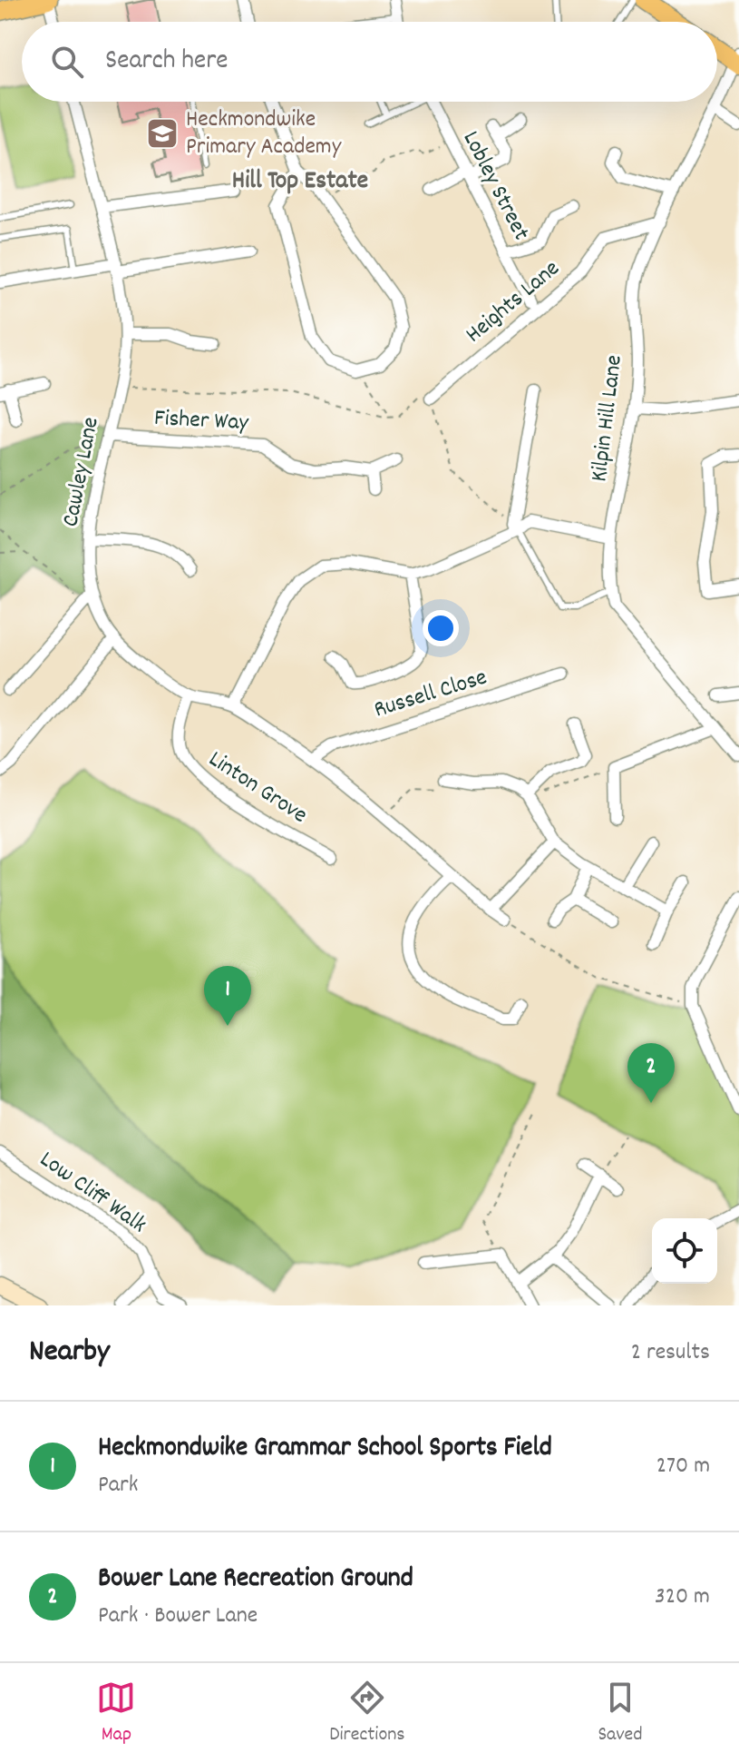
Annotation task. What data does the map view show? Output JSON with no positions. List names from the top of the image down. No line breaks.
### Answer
{"streets":{"street":["Lobley Street","Heights Lane","Kilpin Hill Lane","Fisher Way","Cawley Lane","Russell Close","Linton Grove","Low Cliff Walk"]},"crossings":[["Heights Lane","Kilpin Hill Lane"],["Fisher Way","Cawley Lane"],["Cawley Lane","Russell Close"],["Cawley Lane","Linton Grove"]],"districts":["Hill Top Estate"],"places":{"school or university":["Heckmondwike Primary Academy"]},"page":{"search":"Search here","pins":["1","2"],"heading":["Nearby","2 results"],"list":[{"mark":"1","name":"Heckmondwike Grammar School Sports Field","note":"Park","value":"270 m"},{"mark":"2","name":"Bower Lane Recreation Ground","note":"Park · Bower Lane","value":"320 m"}],"nav":["Map","Directions","Saved"]}}
